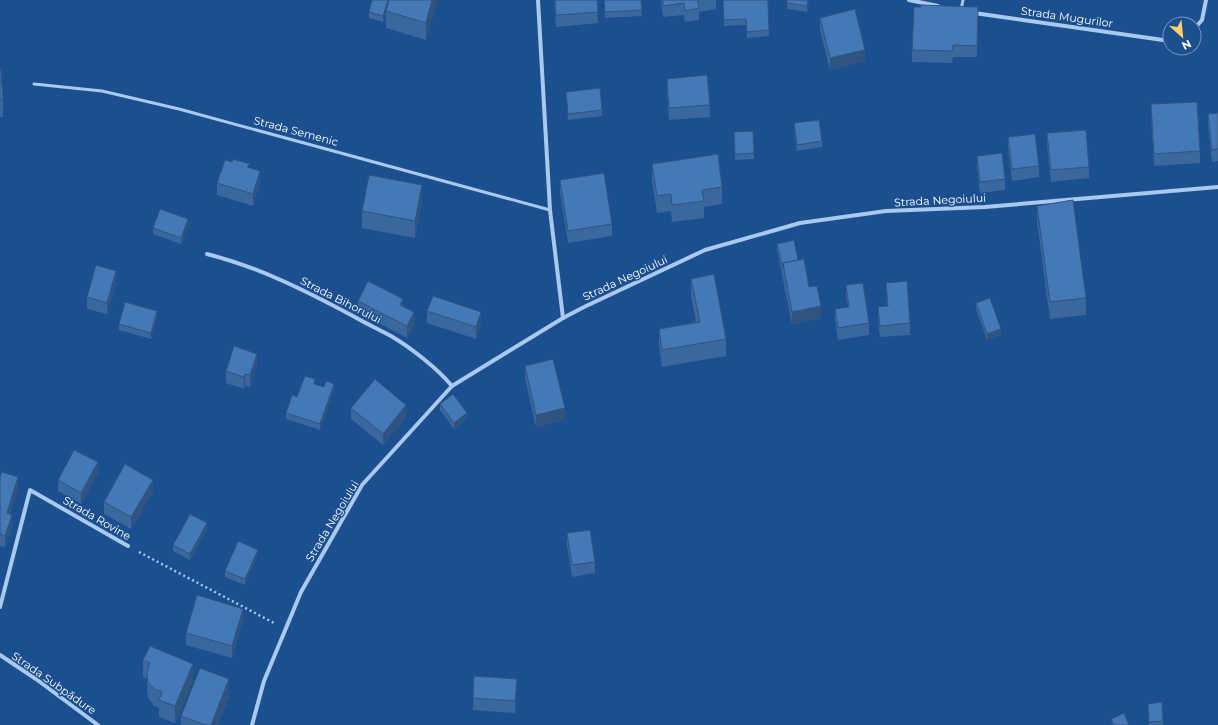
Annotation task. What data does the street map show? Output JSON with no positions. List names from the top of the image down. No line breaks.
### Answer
{"streets":{"street":["Strada Mugurilor","Strada Negoiului","Strada Bihorului","Strada Rovine","Strada Subpădure"],"lane":["Strada Semenic"]},"crossings":[["Strada Negoiului","Strada Bihorului"]],"north":"bottom right"}
